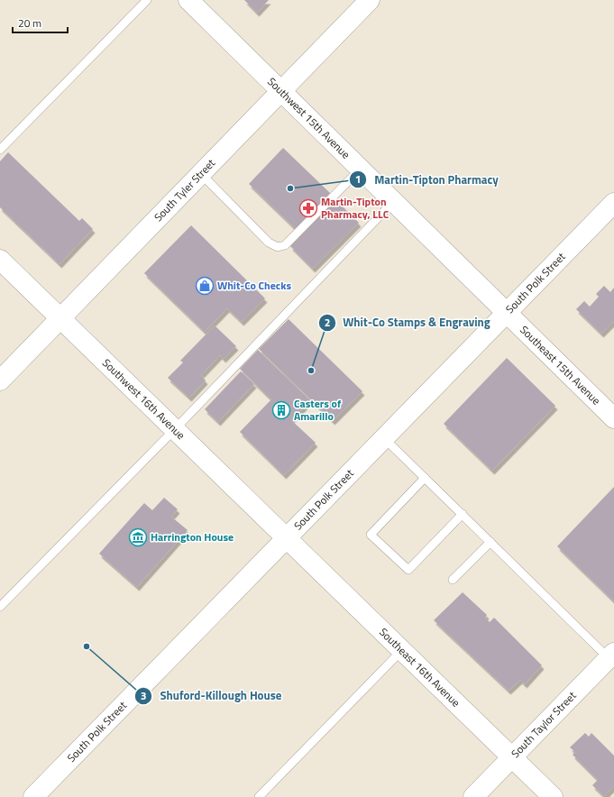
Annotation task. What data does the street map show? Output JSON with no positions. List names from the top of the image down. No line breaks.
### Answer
{"streets":{"street":["Southwest 15th Avenue","South Tyler Street","South Polk Street","Southeast 15th Avenue","Southwest 16th Avenue","Southeast 16th Avenue","South Taylor Street"]},"crossings":[["Southwest 15th Avenue","South Tyler Street"],["Southwest 15th Avenue","South Polk Street"],["Southwest 15th Avenue","Southeast 15th Avenue"],["South Tyler Street","Southwest 16th Avenue"],["South Polk Street","Southeast 15th Avenue"],["South Polk Street","Southwest 16th Avenue"],["South Polk Street","Southeast 16th Avenue"],["Southwest 16th Avenue","Southeast 16th Avenue"],["Southeast 16th Avenue","South Taylor Street"]],"places":{"other":["Martin-Tipton Pharmacy","Whit-Co Stamps & Engraving","Shuford-Killough House"],"pharmacy":["Martin-Tipton Pharmacy, LLC"],"shop":["Whit-Co Checks"],"building":["Casters of Amarillo"],"museum":["Harrington House"]},"scale_bar":"20 m"}
